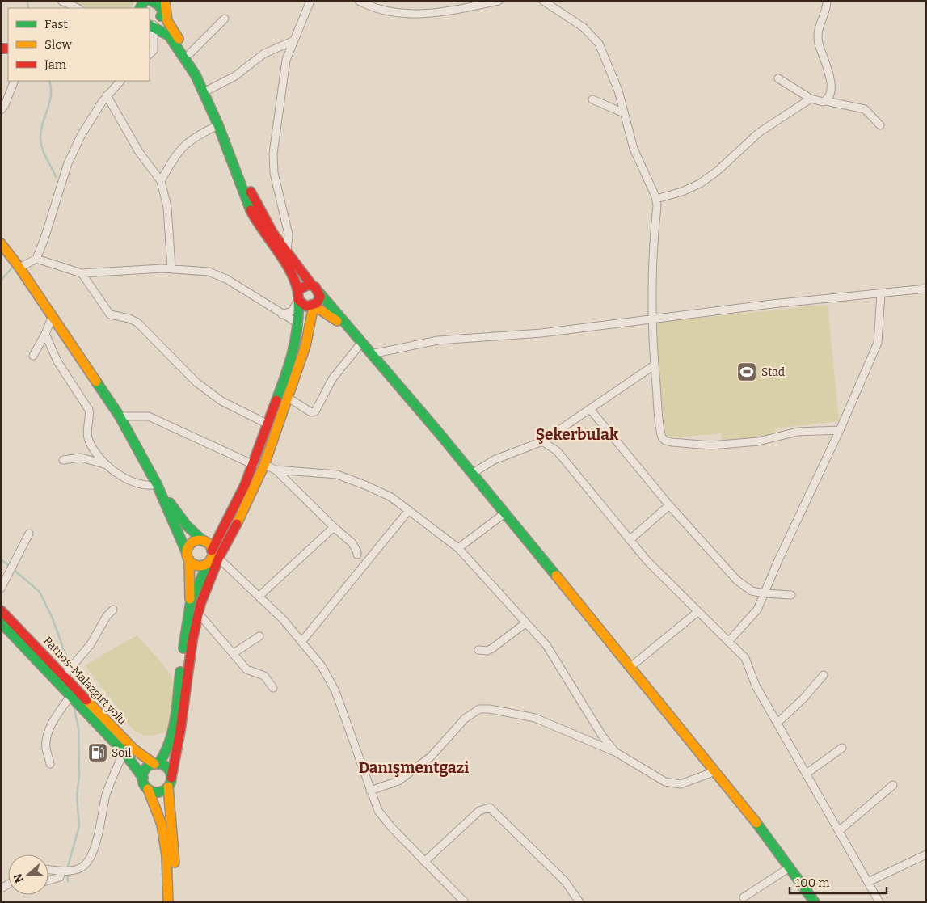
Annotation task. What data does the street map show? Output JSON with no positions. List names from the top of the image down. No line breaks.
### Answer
{"streets":{"main road":["Patnos-Malazgirt yolu"]},"districts":["Şekerbulak","Danışmentgazi"],"places":{"sports":["Stad"],"fuel station":["Soil"]},"legend":["Fast","Slow","Jam"],"scale_bar":"100 m","north":"left"}
